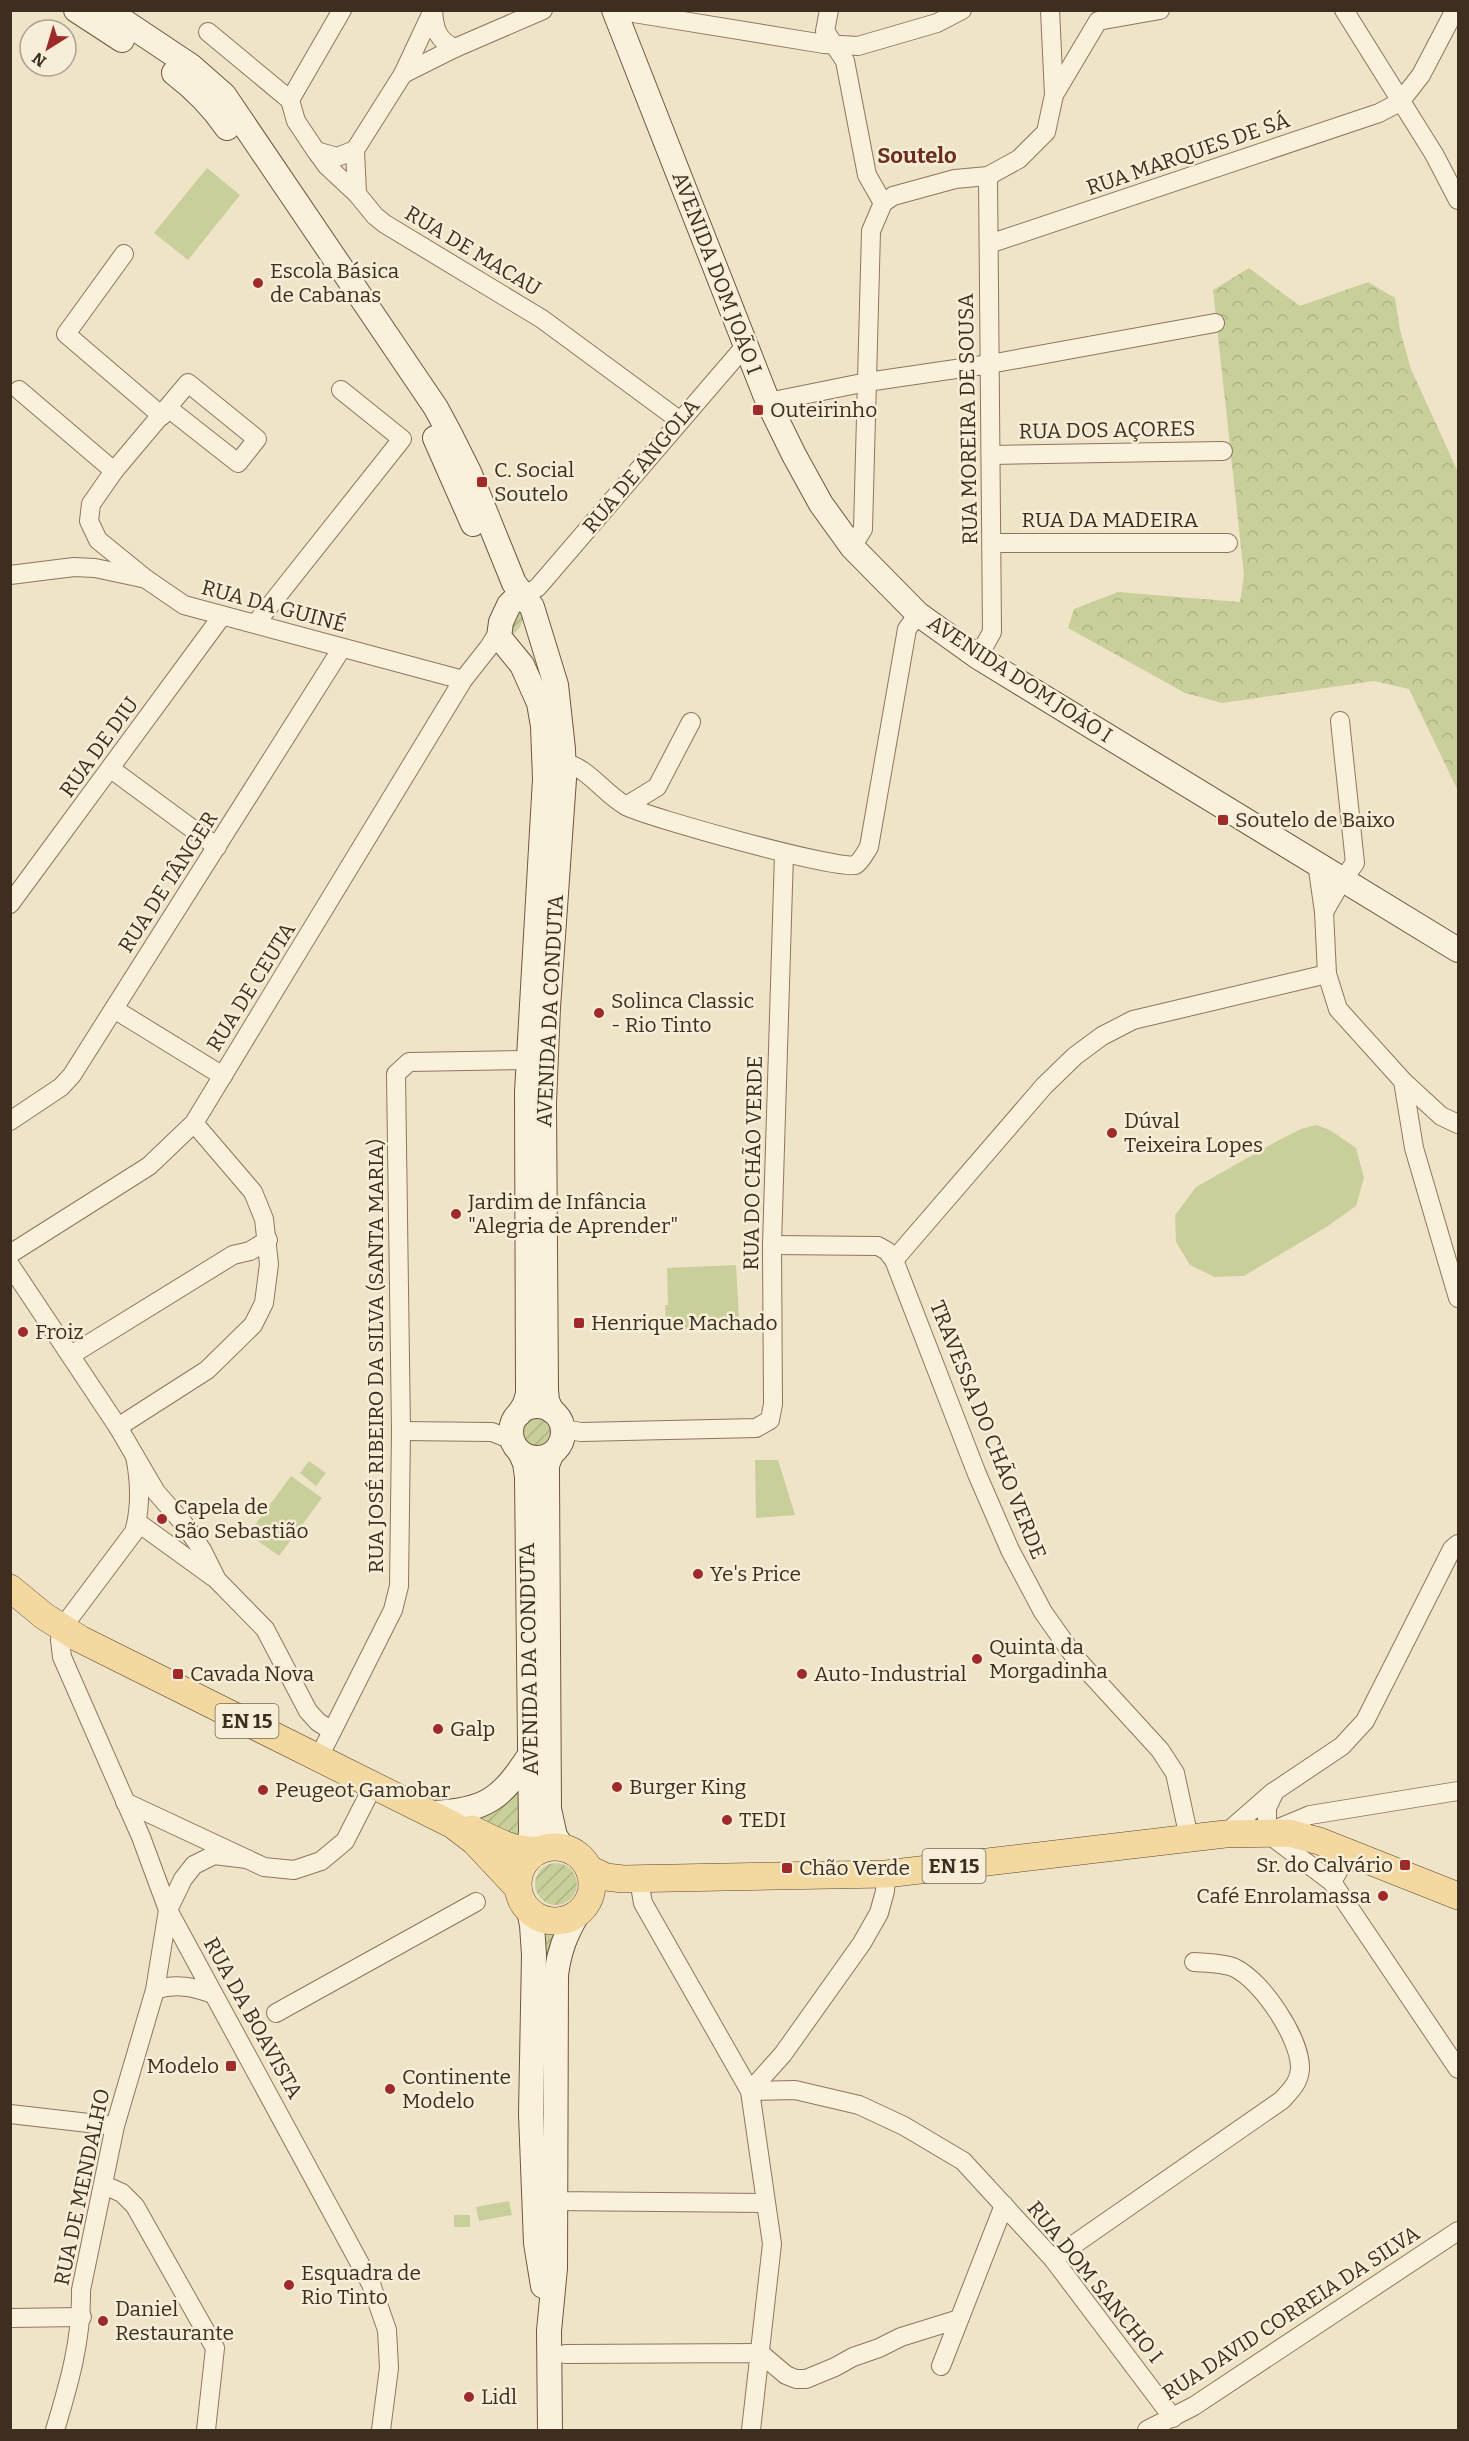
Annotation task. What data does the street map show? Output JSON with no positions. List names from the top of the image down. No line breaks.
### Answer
{"streets":{"main road":["AVENIDA DOM JOÃO I","RUA DE ANGOLA","AVENIDA DA CONDUTA","EN 15"],"street":["RUA MARQUES DE SÁ","RUA DE MACAU","RUA MOREIRA DE SOUSA","RUA DOS AÇORES","RUA DA MADEIRA","RUA DA GUINÉ","RUA DE DIU","RUA DE TÂNGER","RUA DE CEUTA","RUA DO CHÃO VERDE","RUA JOSÉ RIBEIRO DA SILVA (SANTA MARIA)","TRAVESSA DO CHÃO VERDE","RUA DA BOAVISTA","RUA DE MENDALHO","RUA DOM SANCHO I","RUA DAVID CORREIA DA SILVA"]},"crossings":[["RUA MARQUES DE SÁ","RUA MOREIRA DE SOUSA"],["RUA DE MACAU","RUA DE ANGOLA"],["AVENIDA DOM JOÃO I","RUA MOREIRA DE SOUSA"],["AVENIDA DOM JOÃO I","RUA DE ANGOLA"],["RUA MOREIRA DE SOUSA","RUA DOS AÇORES"],["RUA MOREIRA DE SOUSA","RUA DA MADEIRA"],["RUA DE ANGOLA","RUA DA GUINÉ"],["RUA DE ANGOLA","RUA DE CEUTA"],["RUA DE ANGOLA","AVENIDA DA CONDUTA"],["RUA DA GUINÉ","RUA DE DIU"],["RUA DA GUINÉ","RUA DE TÂNGER"],["RUA DA GUINÉ","RUA DE CEUTA"],["AVENIDA DA CONDUTA","RUA DO CHÃO VERDE"],["AVENIDA DA CONDUTA","RUA JOSÉ RIBEIRO DA SILVA (SANTA MARIA)"],["AVENIDA DA CONDUTA","EN 15"],["RUA JOSÉ RIBEIRO DA SILVA (SANTA MARIA)","EN 15"],["TRAVESSA DO CHÃO VERDE","EN 15"],["EN 15","RUA DA BOAVISTA"],["RUA DA BOAVISTA","RUA DE MENDALHO"],["RUA DOM SANCHO I","RUA DAVID CORREIA DA SILVA"]],"districts":["Soutelo"],"places":{"other":["Escola Básica de Cabanas","Solinca Classic - Rio Tinto","Dúval Teixeira Lopes","Jardim de Infância \"Alegria de Aprender\"","Froiz","Capela de São Sebastião","Ye's Price","Quinta da Morgadinha","Auto-Industrial","Galp","Burger King","Peugeot Gamobar","TEDI","Café Enrolamassa","Continente Modelo","Esquadra de Rio Tinto","Daniel Restaurante","Lidl"],"transit":["Outeirinho","C. Social Soutelo","Soutelo de Baixo","Henrique Machado","Cavada Nova","Sr. do Calvário","Chão Verde","Modelo"]},"north":"bottom left"}
